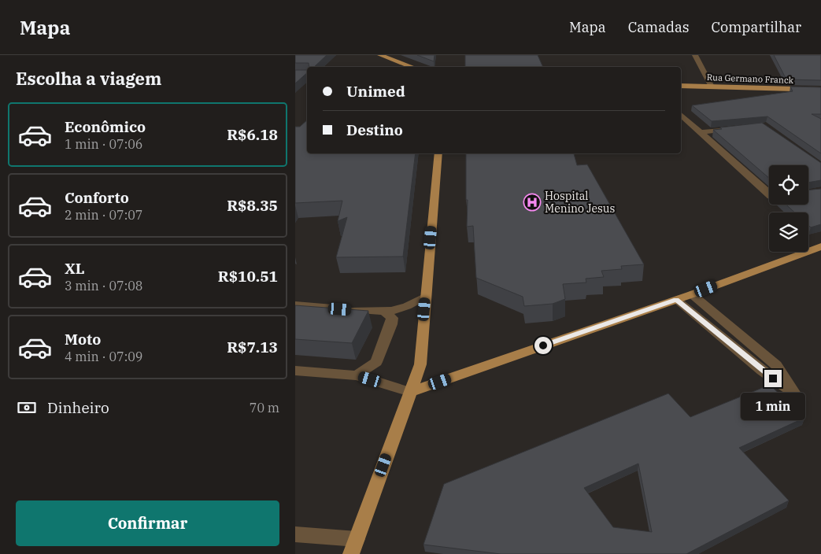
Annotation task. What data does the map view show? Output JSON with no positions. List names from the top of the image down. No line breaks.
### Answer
{"streets":{"main road":["Rua Germano Franck"]},"places":{"hospital":["Hospital Menino Jesus"]},"page":{"header":"Mapa","nav":["Mapa","Camadas","Compartilhar"],"heading":"Escolha a viagem","banner":["Unimed","Destino"],"list":[{"name":"Econômico","note":"1 min · 07:06","value":"R$6.18"},{"name":"Conforto","note":"2 min · 07:07","value":"R$8.35"},{"name":"XL","note":"3 min · 07:08","value":"R$10.51"},{"name":"Moto","note":"4 min · 07:09","value":"R$7.13"}],"pay":["Dinheiro","70 m"],"bubble":"1 min","buttons":"Confirmar"}}
